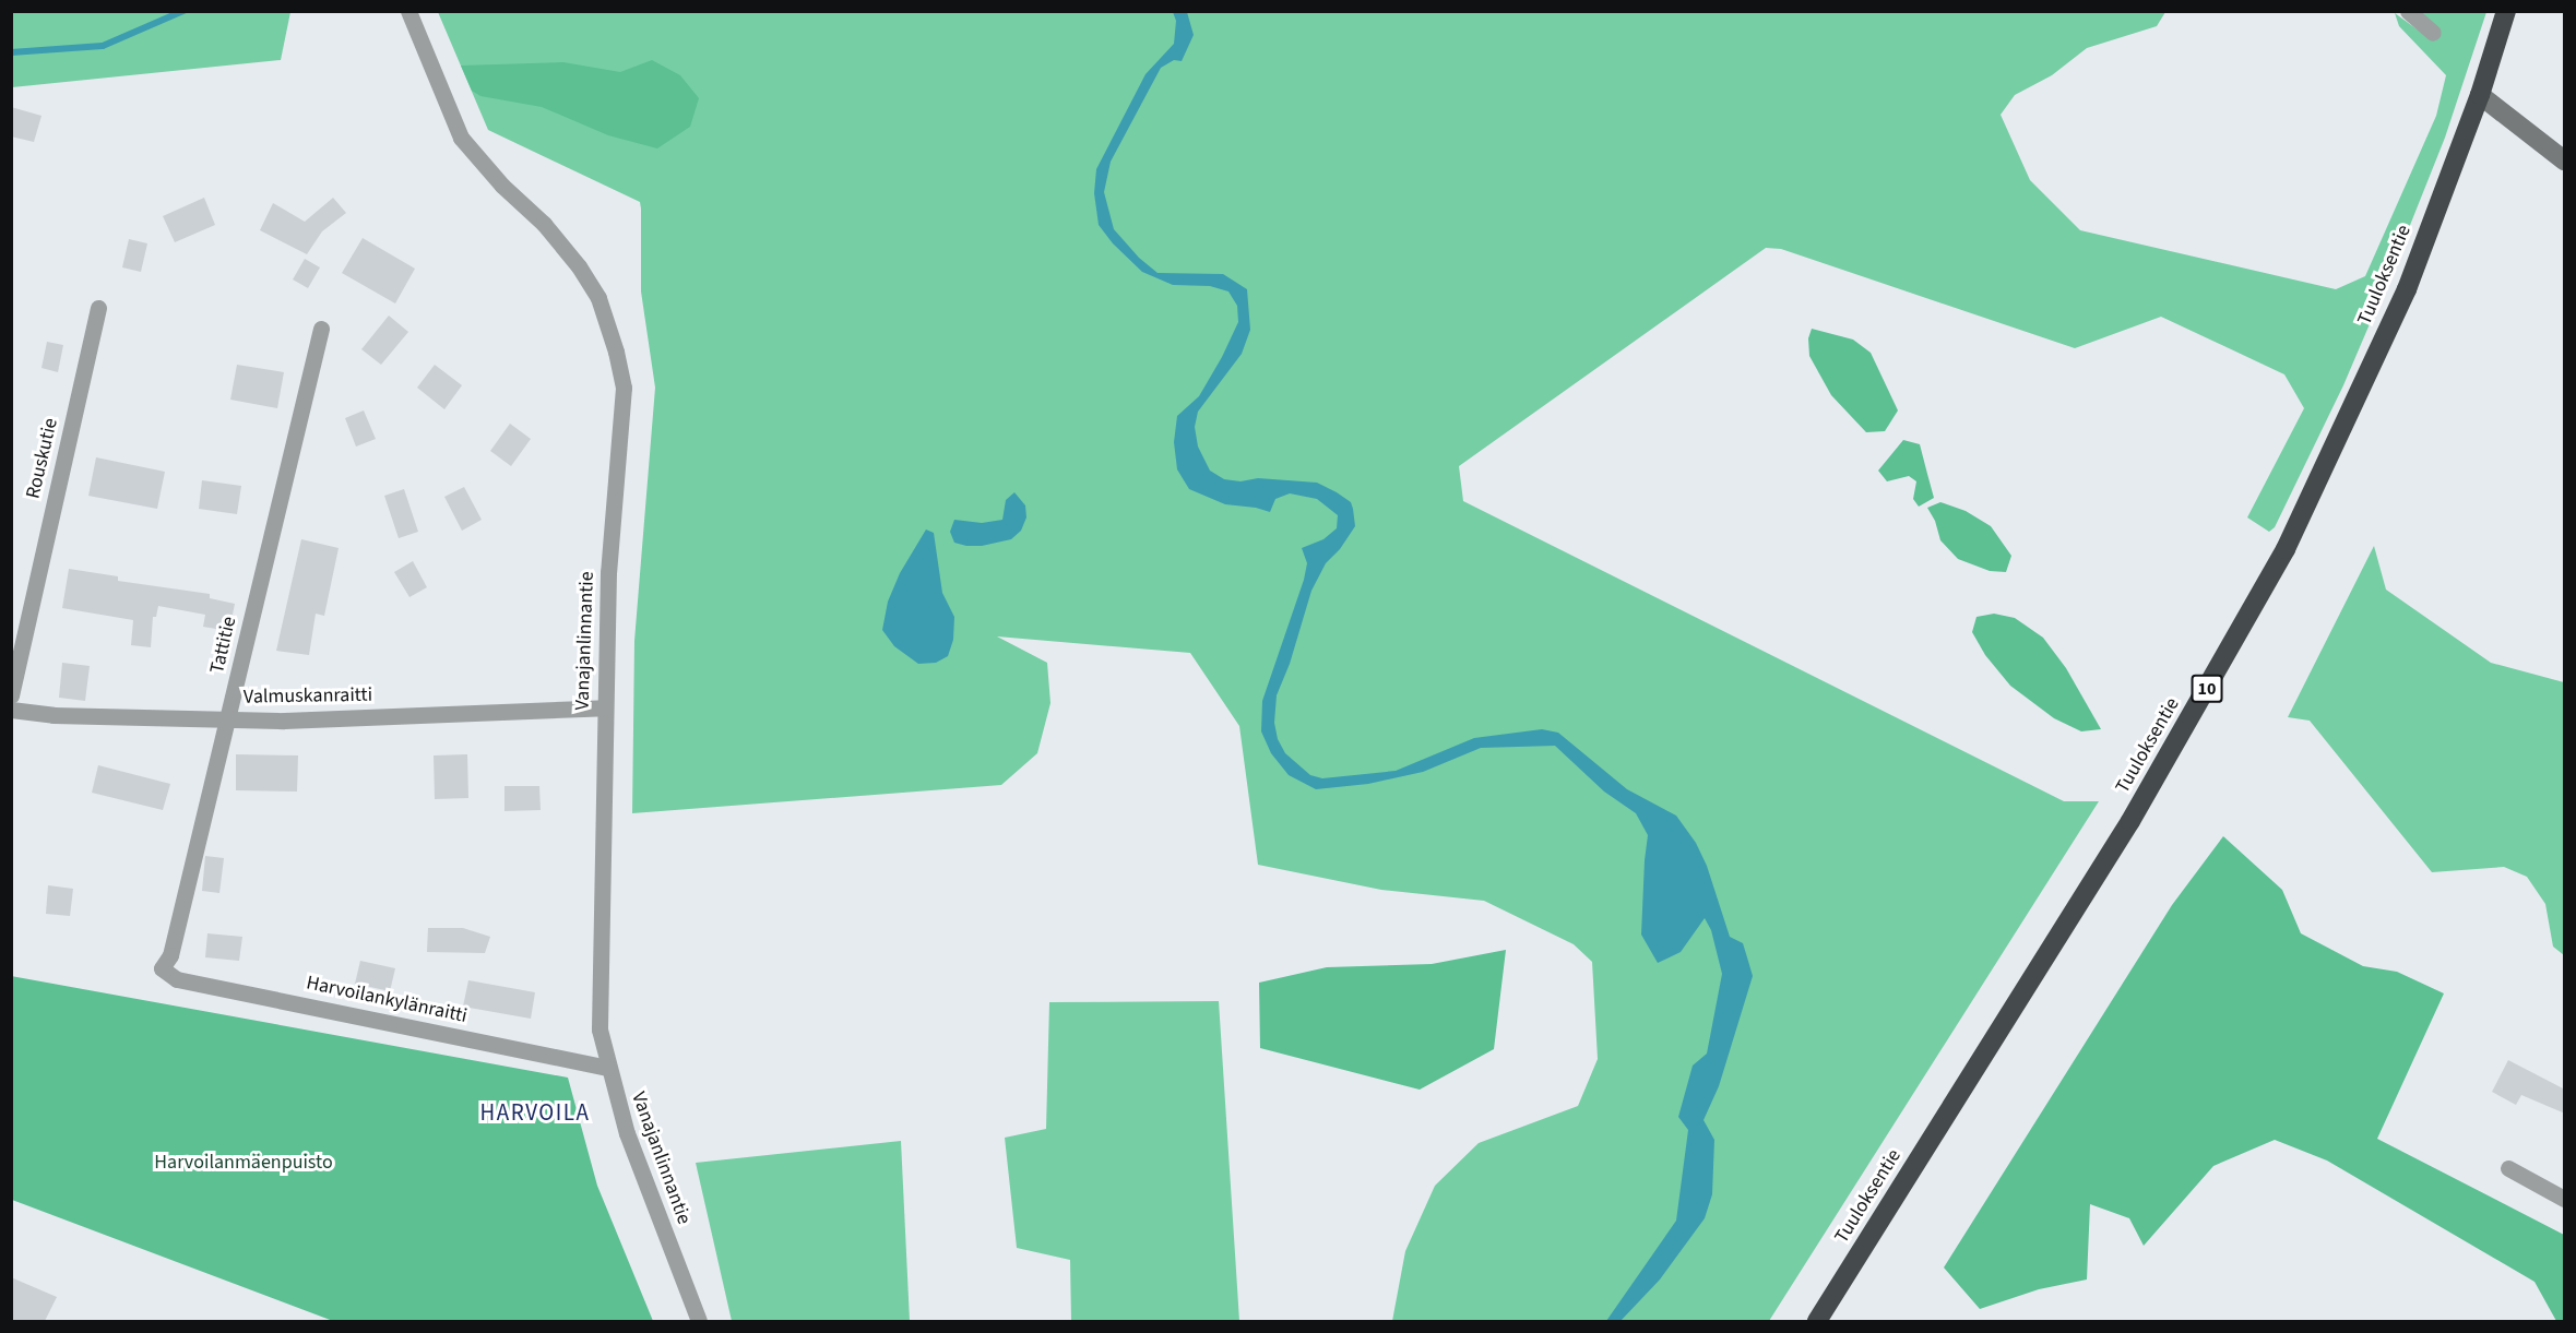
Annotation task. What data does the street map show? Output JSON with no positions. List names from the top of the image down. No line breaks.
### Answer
{"streets":{"highway":["Tuuloksentie","10"],"street":["Rouskutie","Vanajanlinnantie","Tattitie","Valmuskanraitti","Harvoilankylänraitti"]},"crossings":[["Vanajanlinnantie","Valmuskanraitti"],["Vanajanlinnantie","Harvoilankylänraitti"],["Tattitie","Valmuskanraitti"],["Tattitie","Harvoilankylänraitti"]],"districts":["HARVOILA"],"parks":["Harvoilanmäenpuisto"]}
